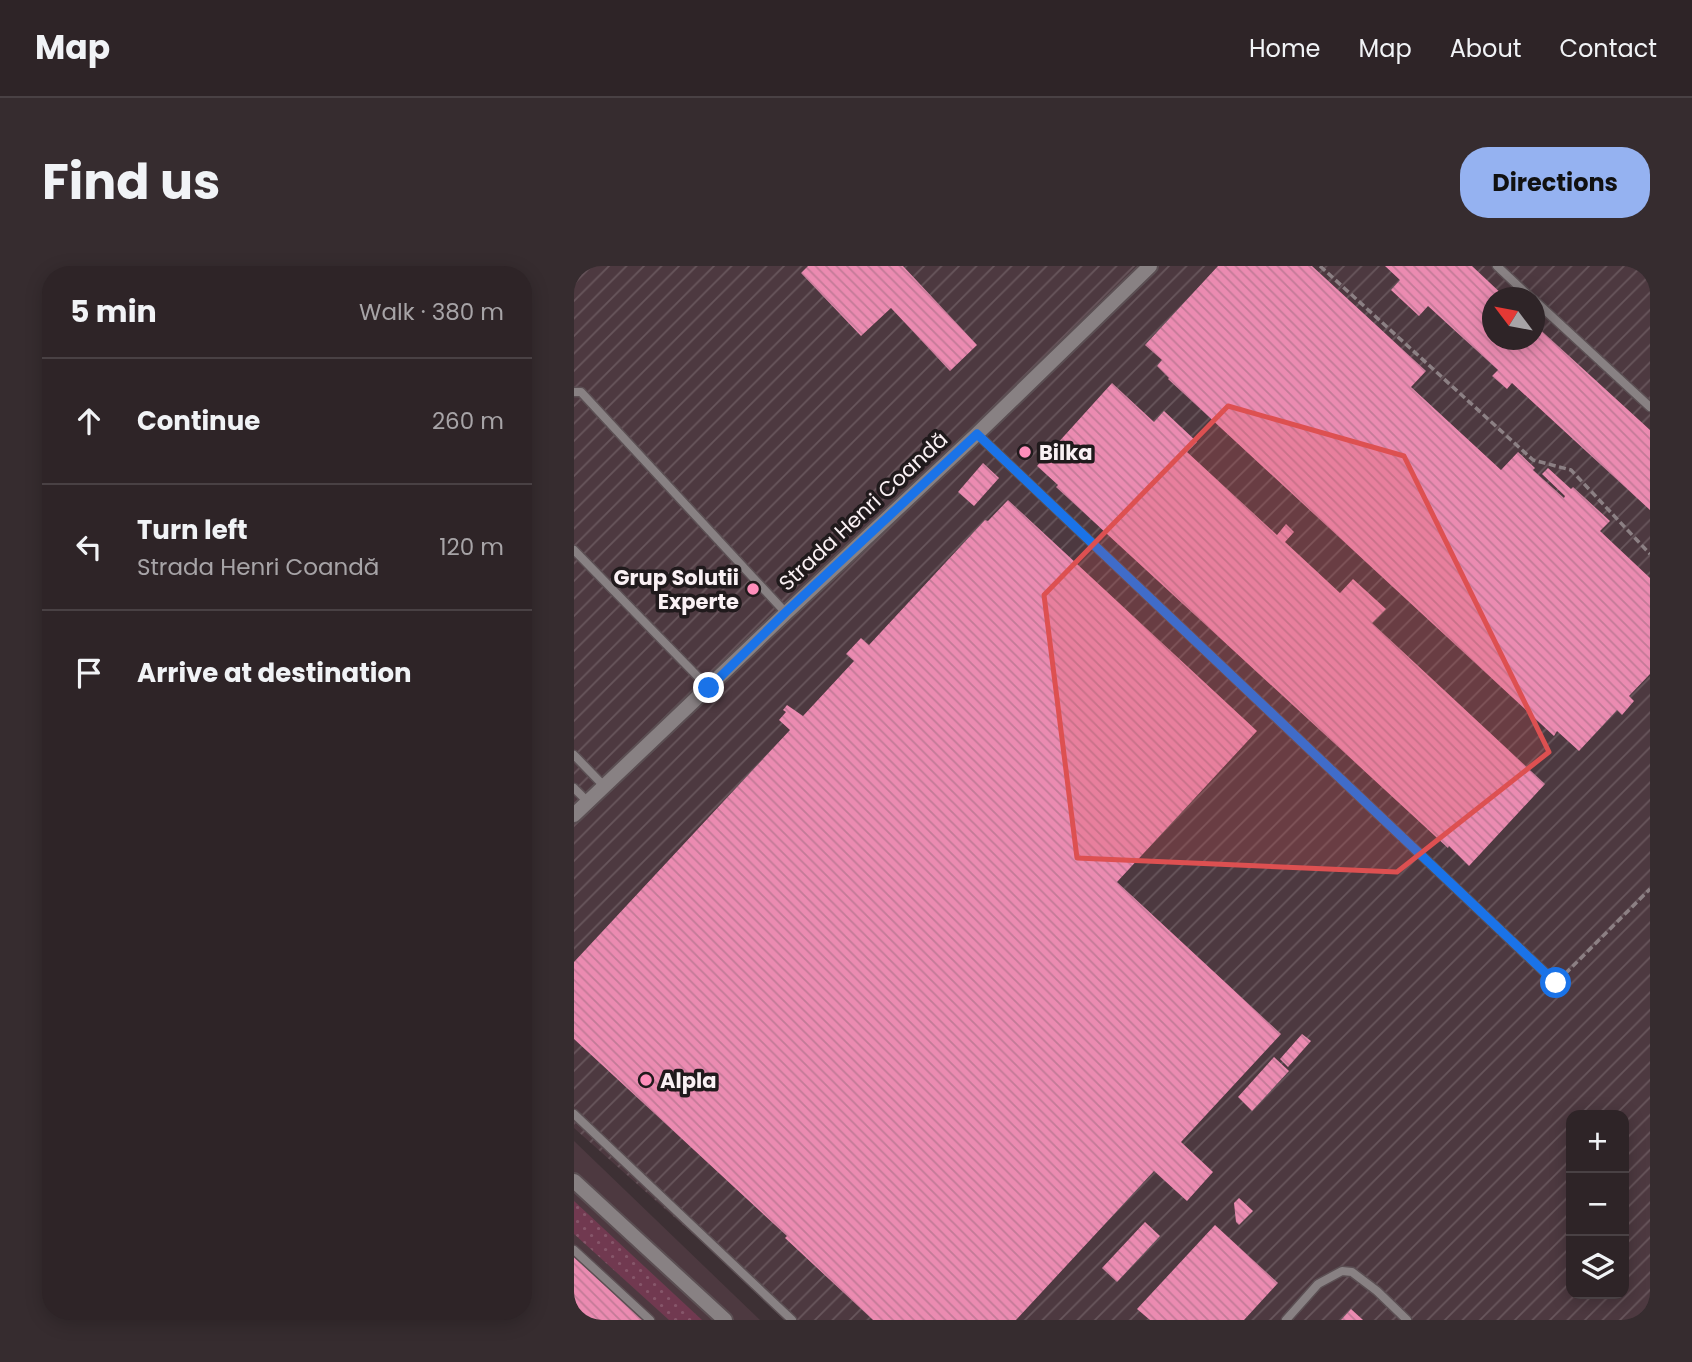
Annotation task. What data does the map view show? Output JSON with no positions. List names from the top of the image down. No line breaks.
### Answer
{"streets":{"street":["Strada Henri Coandă"]},"places":["Bilka","Grup Solutii Experte","Alpla"],"north":"top left","page":{"header":"Map","nav":["Home","Map","About","Contact"],"title":"Find us","buttons":"Directions","heading":["5 min","Walk · 380 m"],"list":[["Continue","260 m"],["Turn left","Strada Henri Coandă","120 m"],"Arrive at destination"],"map_buttons":["+","−"]}}
